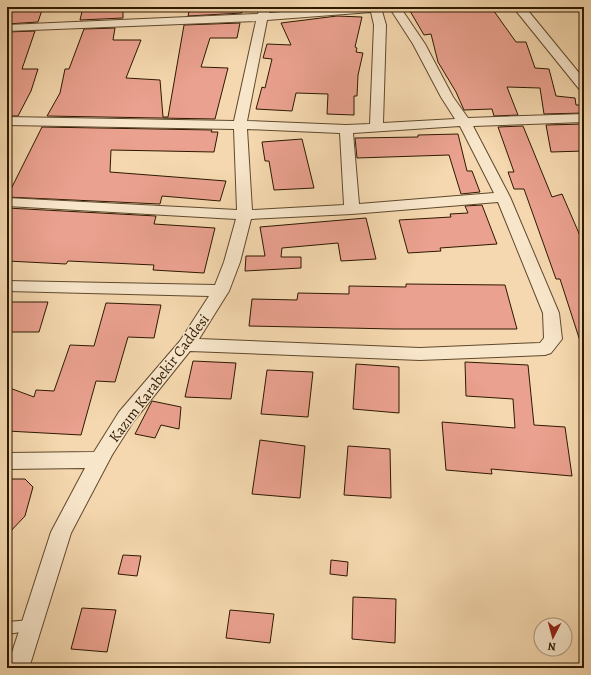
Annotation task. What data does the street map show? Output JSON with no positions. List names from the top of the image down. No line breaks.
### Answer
{"streets":{"street":["Kazım Karabekir Caddesi"]},"north":"bottom"}
